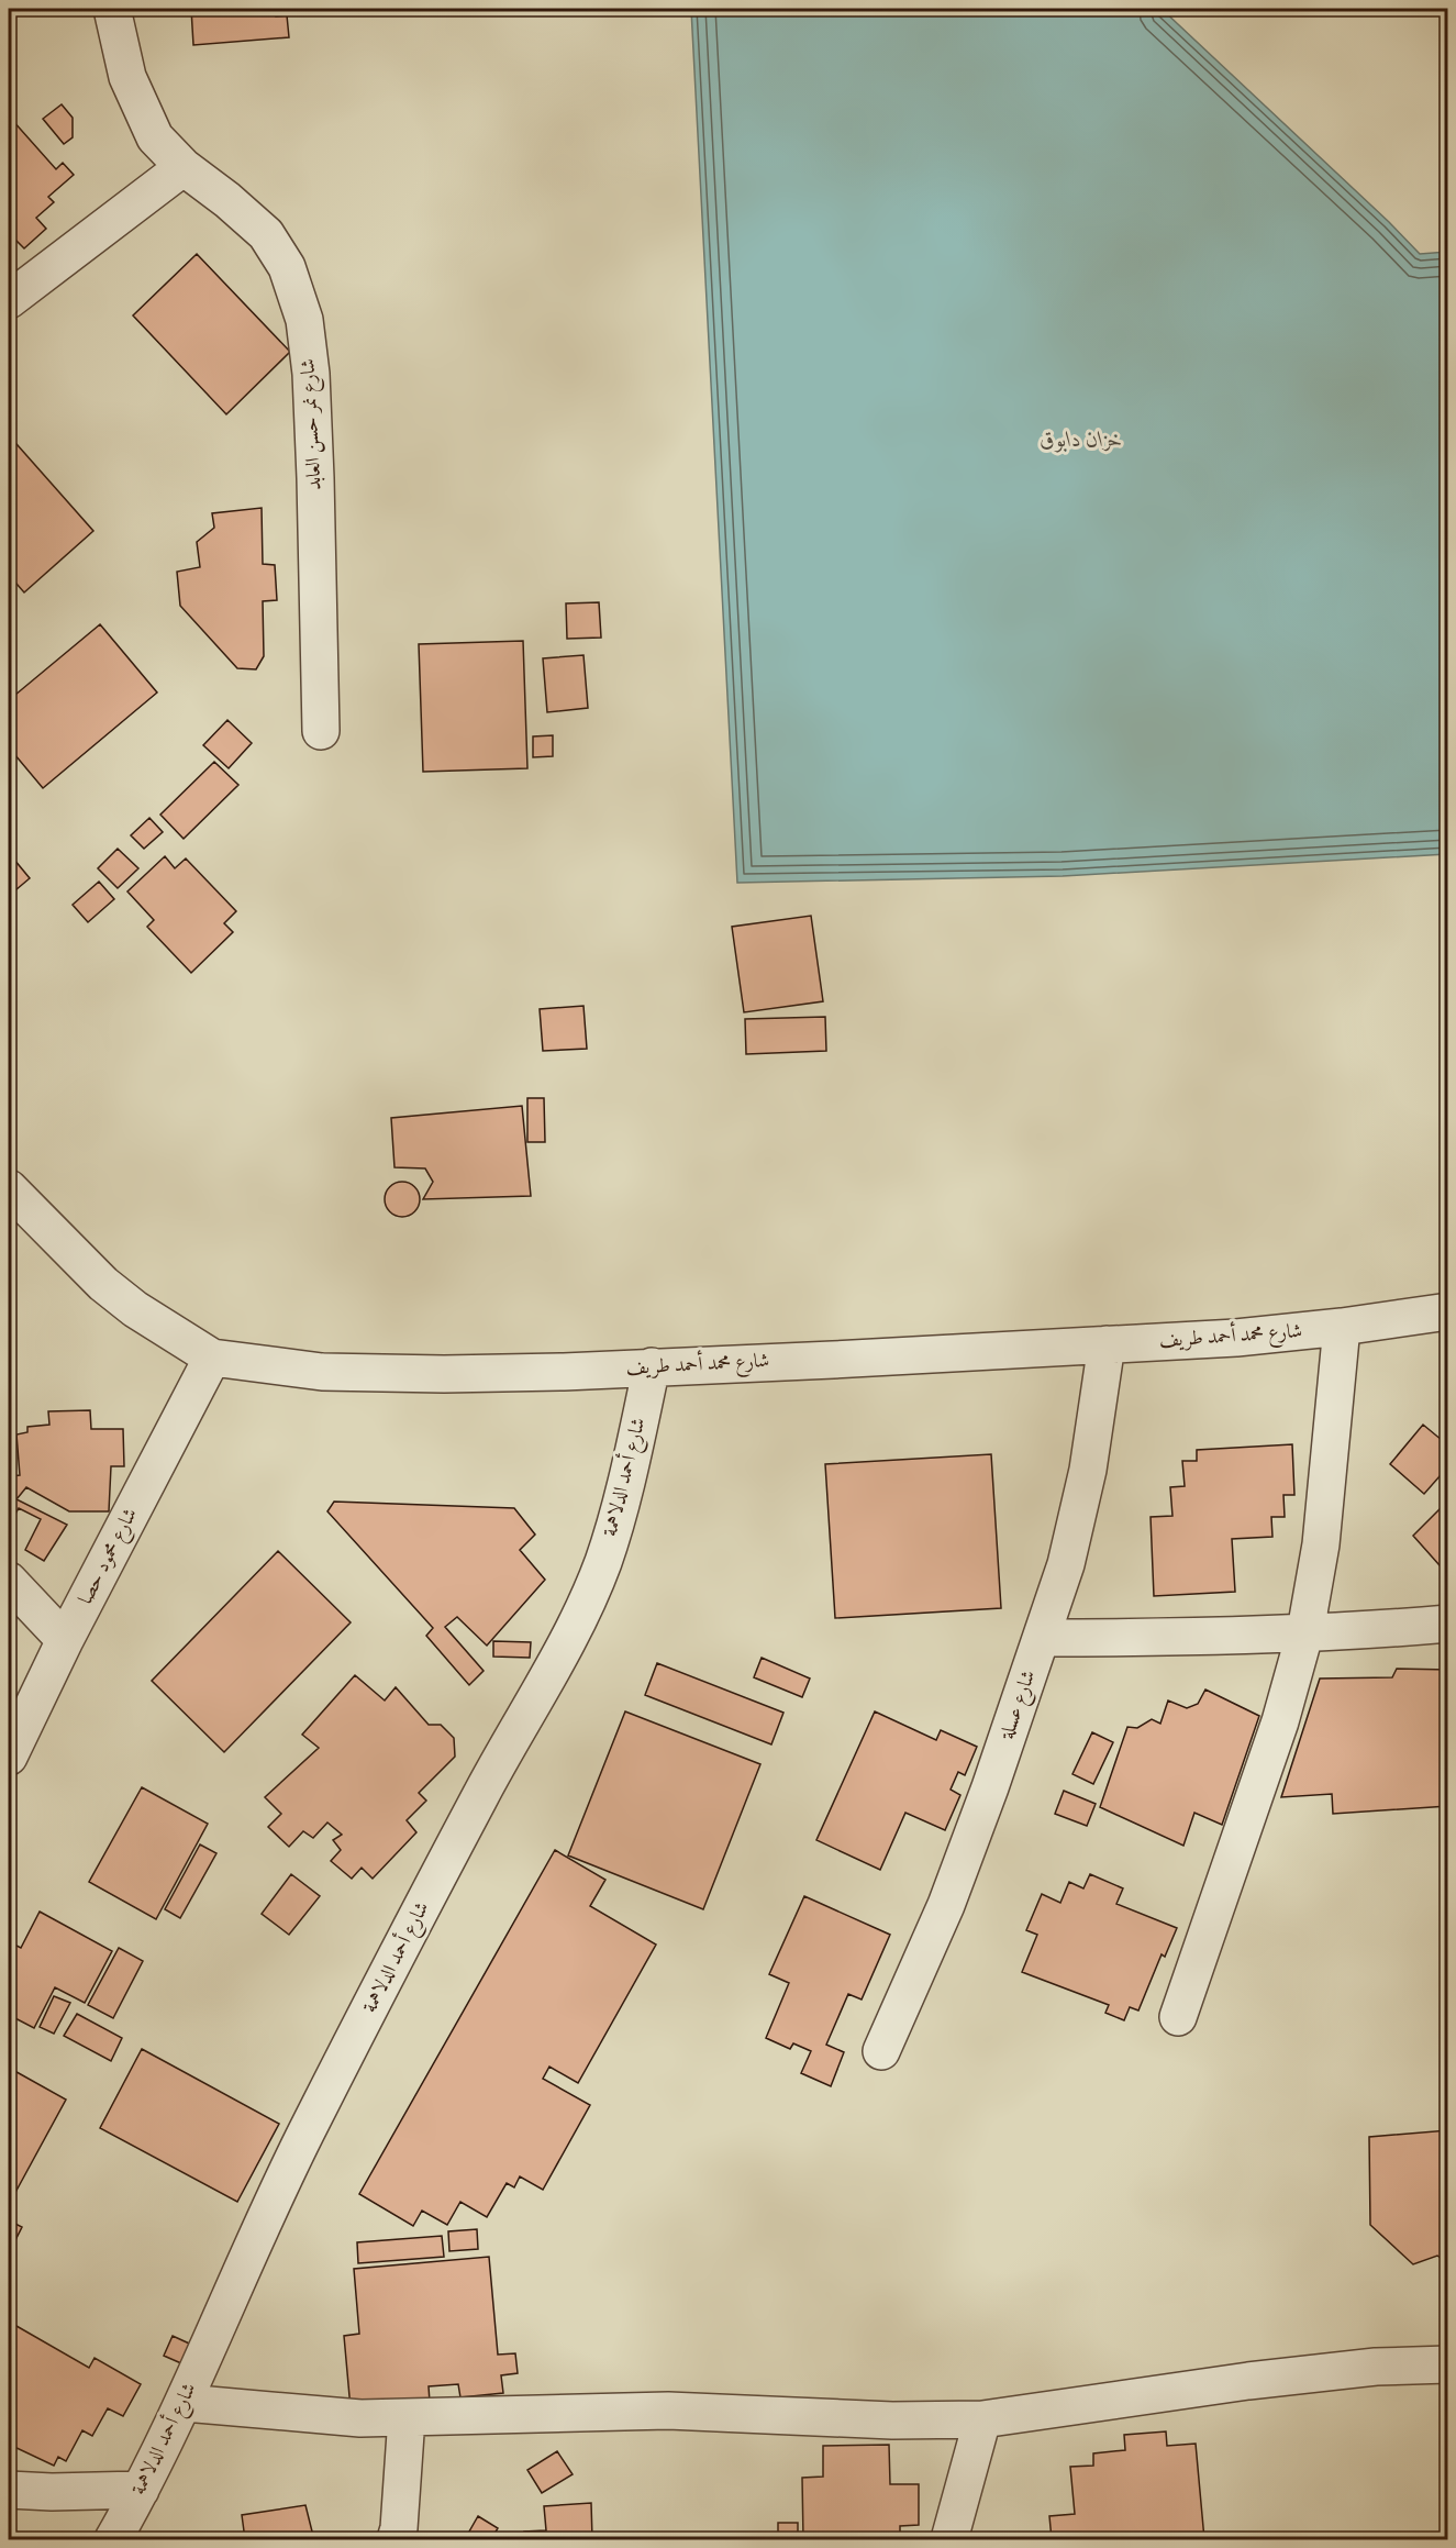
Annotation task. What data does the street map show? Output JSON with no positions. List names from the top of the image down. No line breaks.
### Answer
{"streets":{"street":["شارع نمر حسن العابد","شارع محمد أحمد طريف","شارع أحمد الدلاهمة","شارع محمود حصا","شارع عسلة"]},"crossings":[["شارع محمد أحمد طريف","شارع أحمد الدلاهمة"],["شارع محمد أحمد طريف","شارع محمود حصا"],["شارع محمد أحمد طريف","شارع عسلة"]],"water":["خزان دابوق"]}
